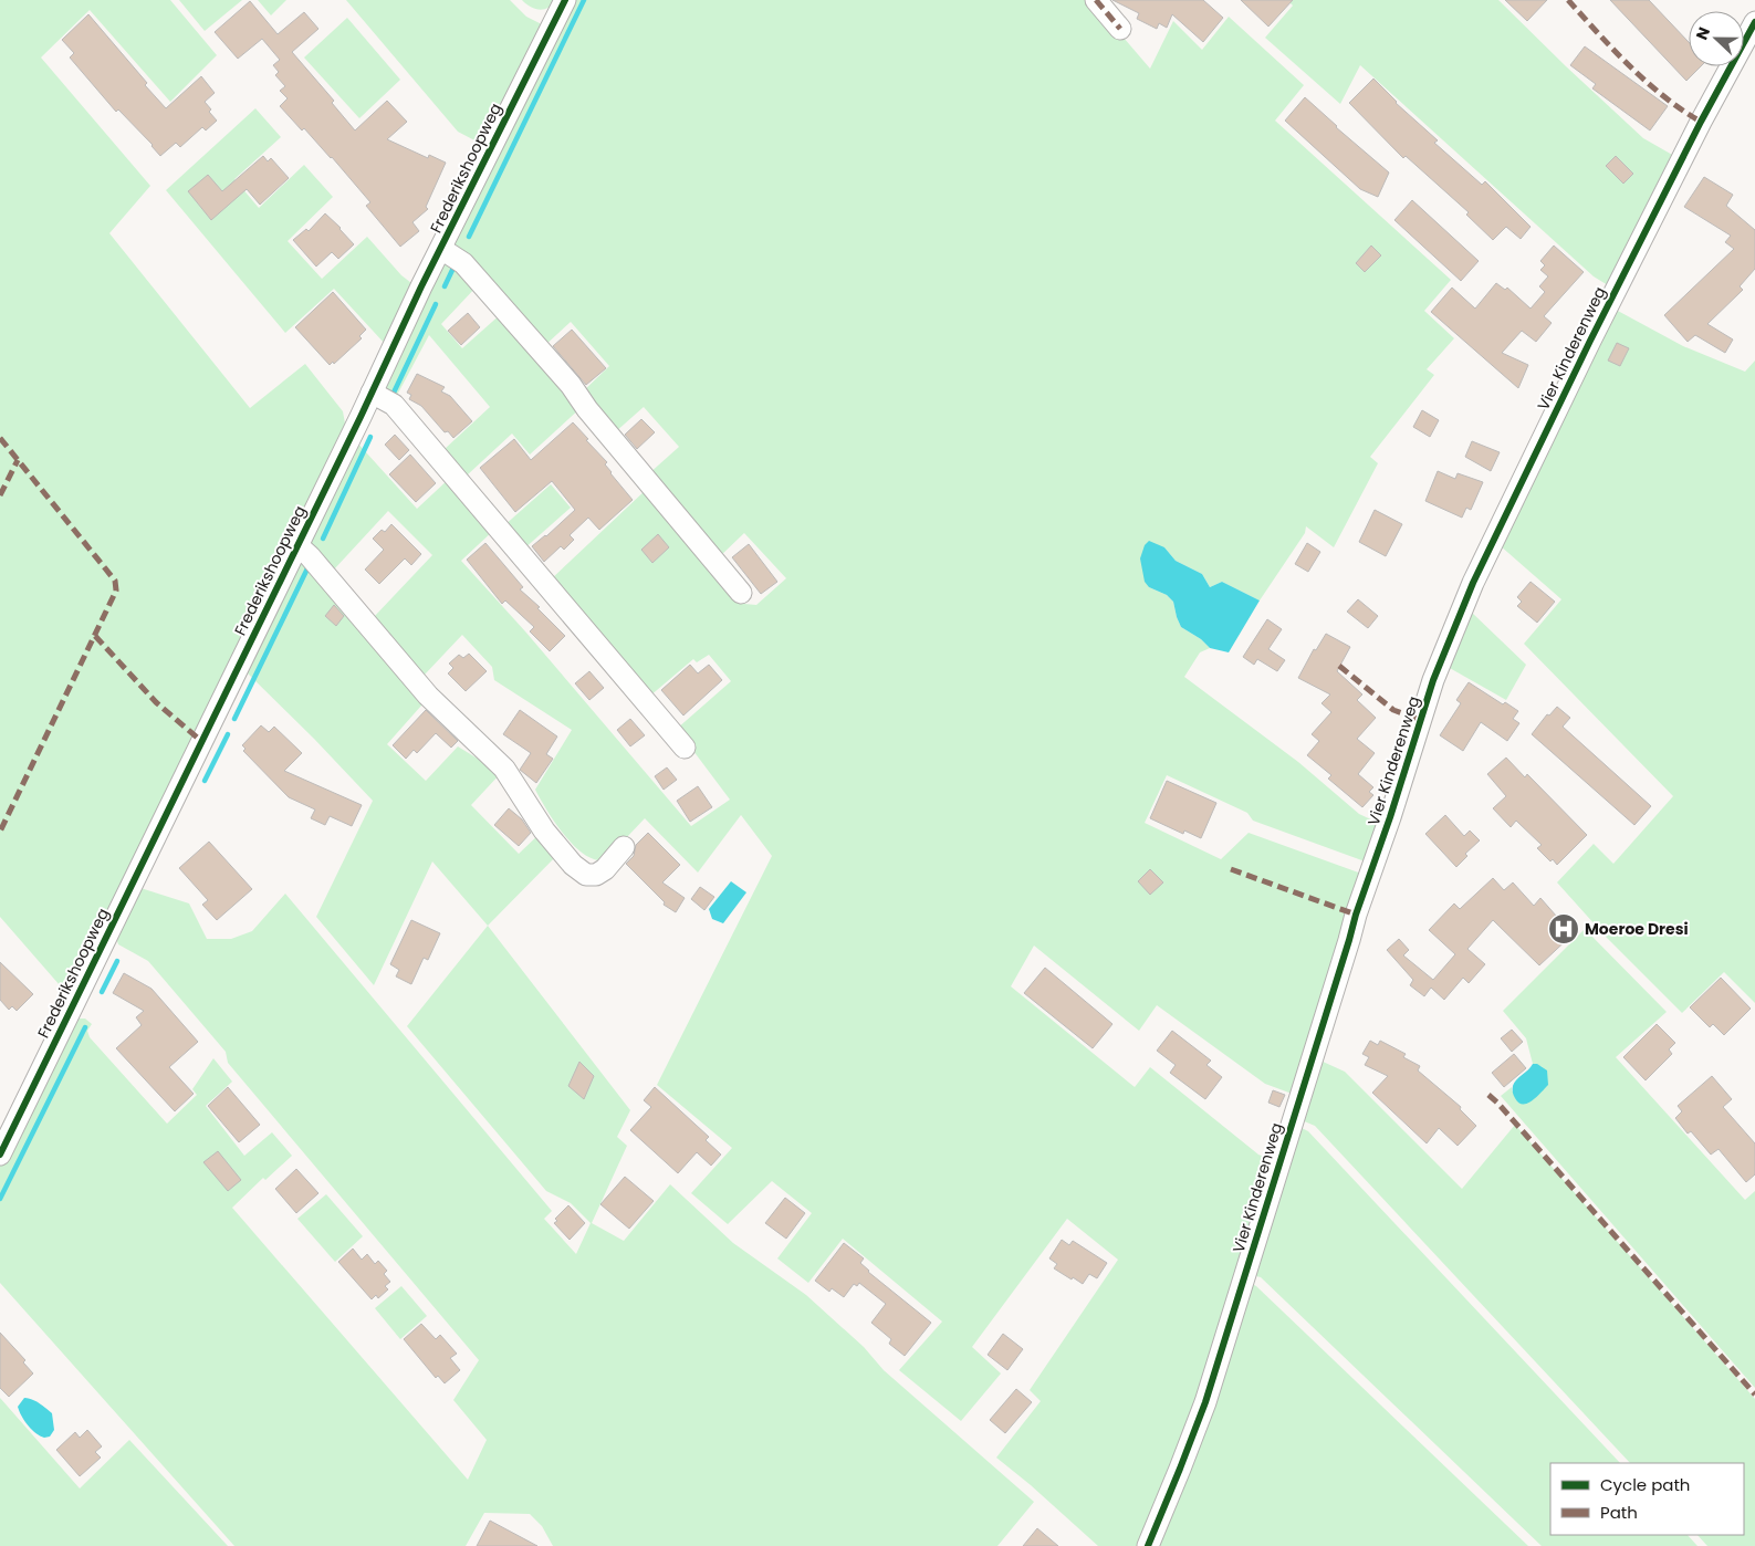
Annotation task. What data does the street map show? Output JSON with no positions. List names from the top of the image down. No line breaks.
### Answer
{"streets":{"street":["Frederikshoopweg","Vier Kinderenweg"]},"places":{"hospital":["Moeroe Dresi"]},"legend":["Cycle path","Path"],"north":"left"}
